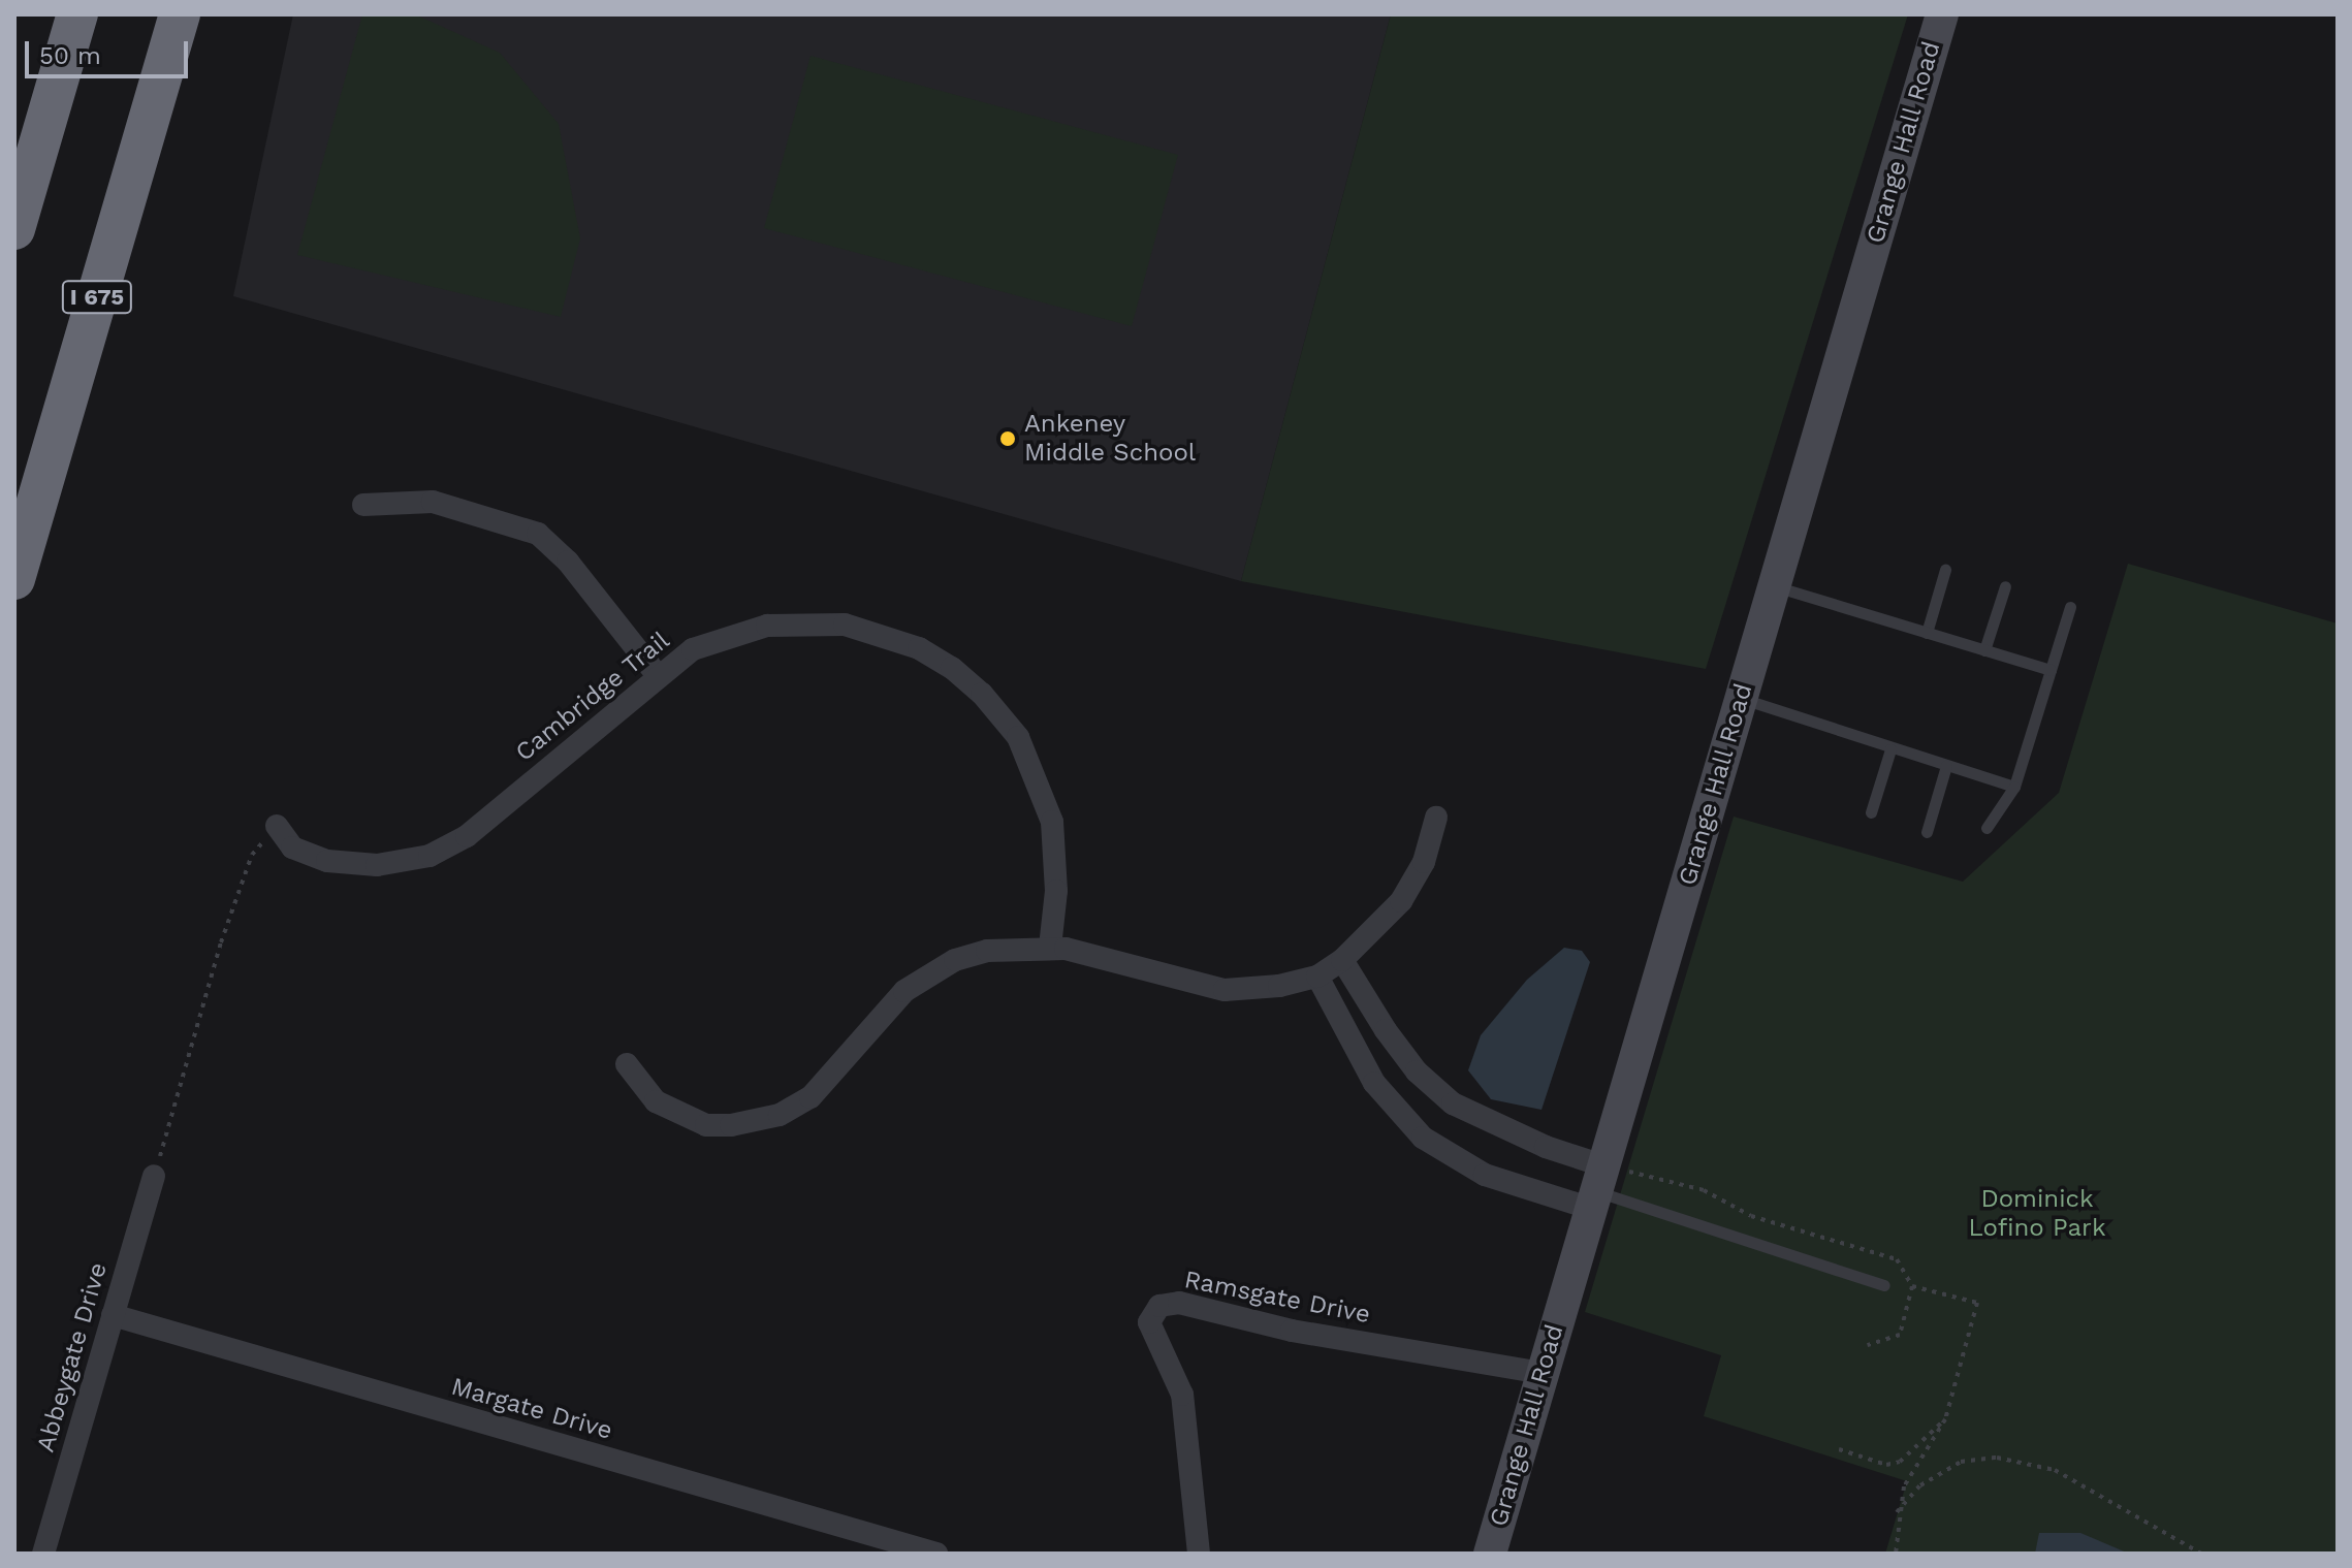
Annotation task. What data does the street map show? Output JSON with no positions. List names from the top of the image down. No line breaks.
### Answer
{"streets":{"highway":["I 675"],"street":["Grange Hall Road","Cambridge Trail","Ramsgate Drive","Abbeygate Drive","Margate Drive"]},"crossings":[["Grange Hall Road","Ramsgate Drive"],["Abbeygate Drive","Margate Drive"]],"parks":["Dominick Lofino Park"],"places":["Ankeney Middle School"],"scale_bar":"50 m"}
